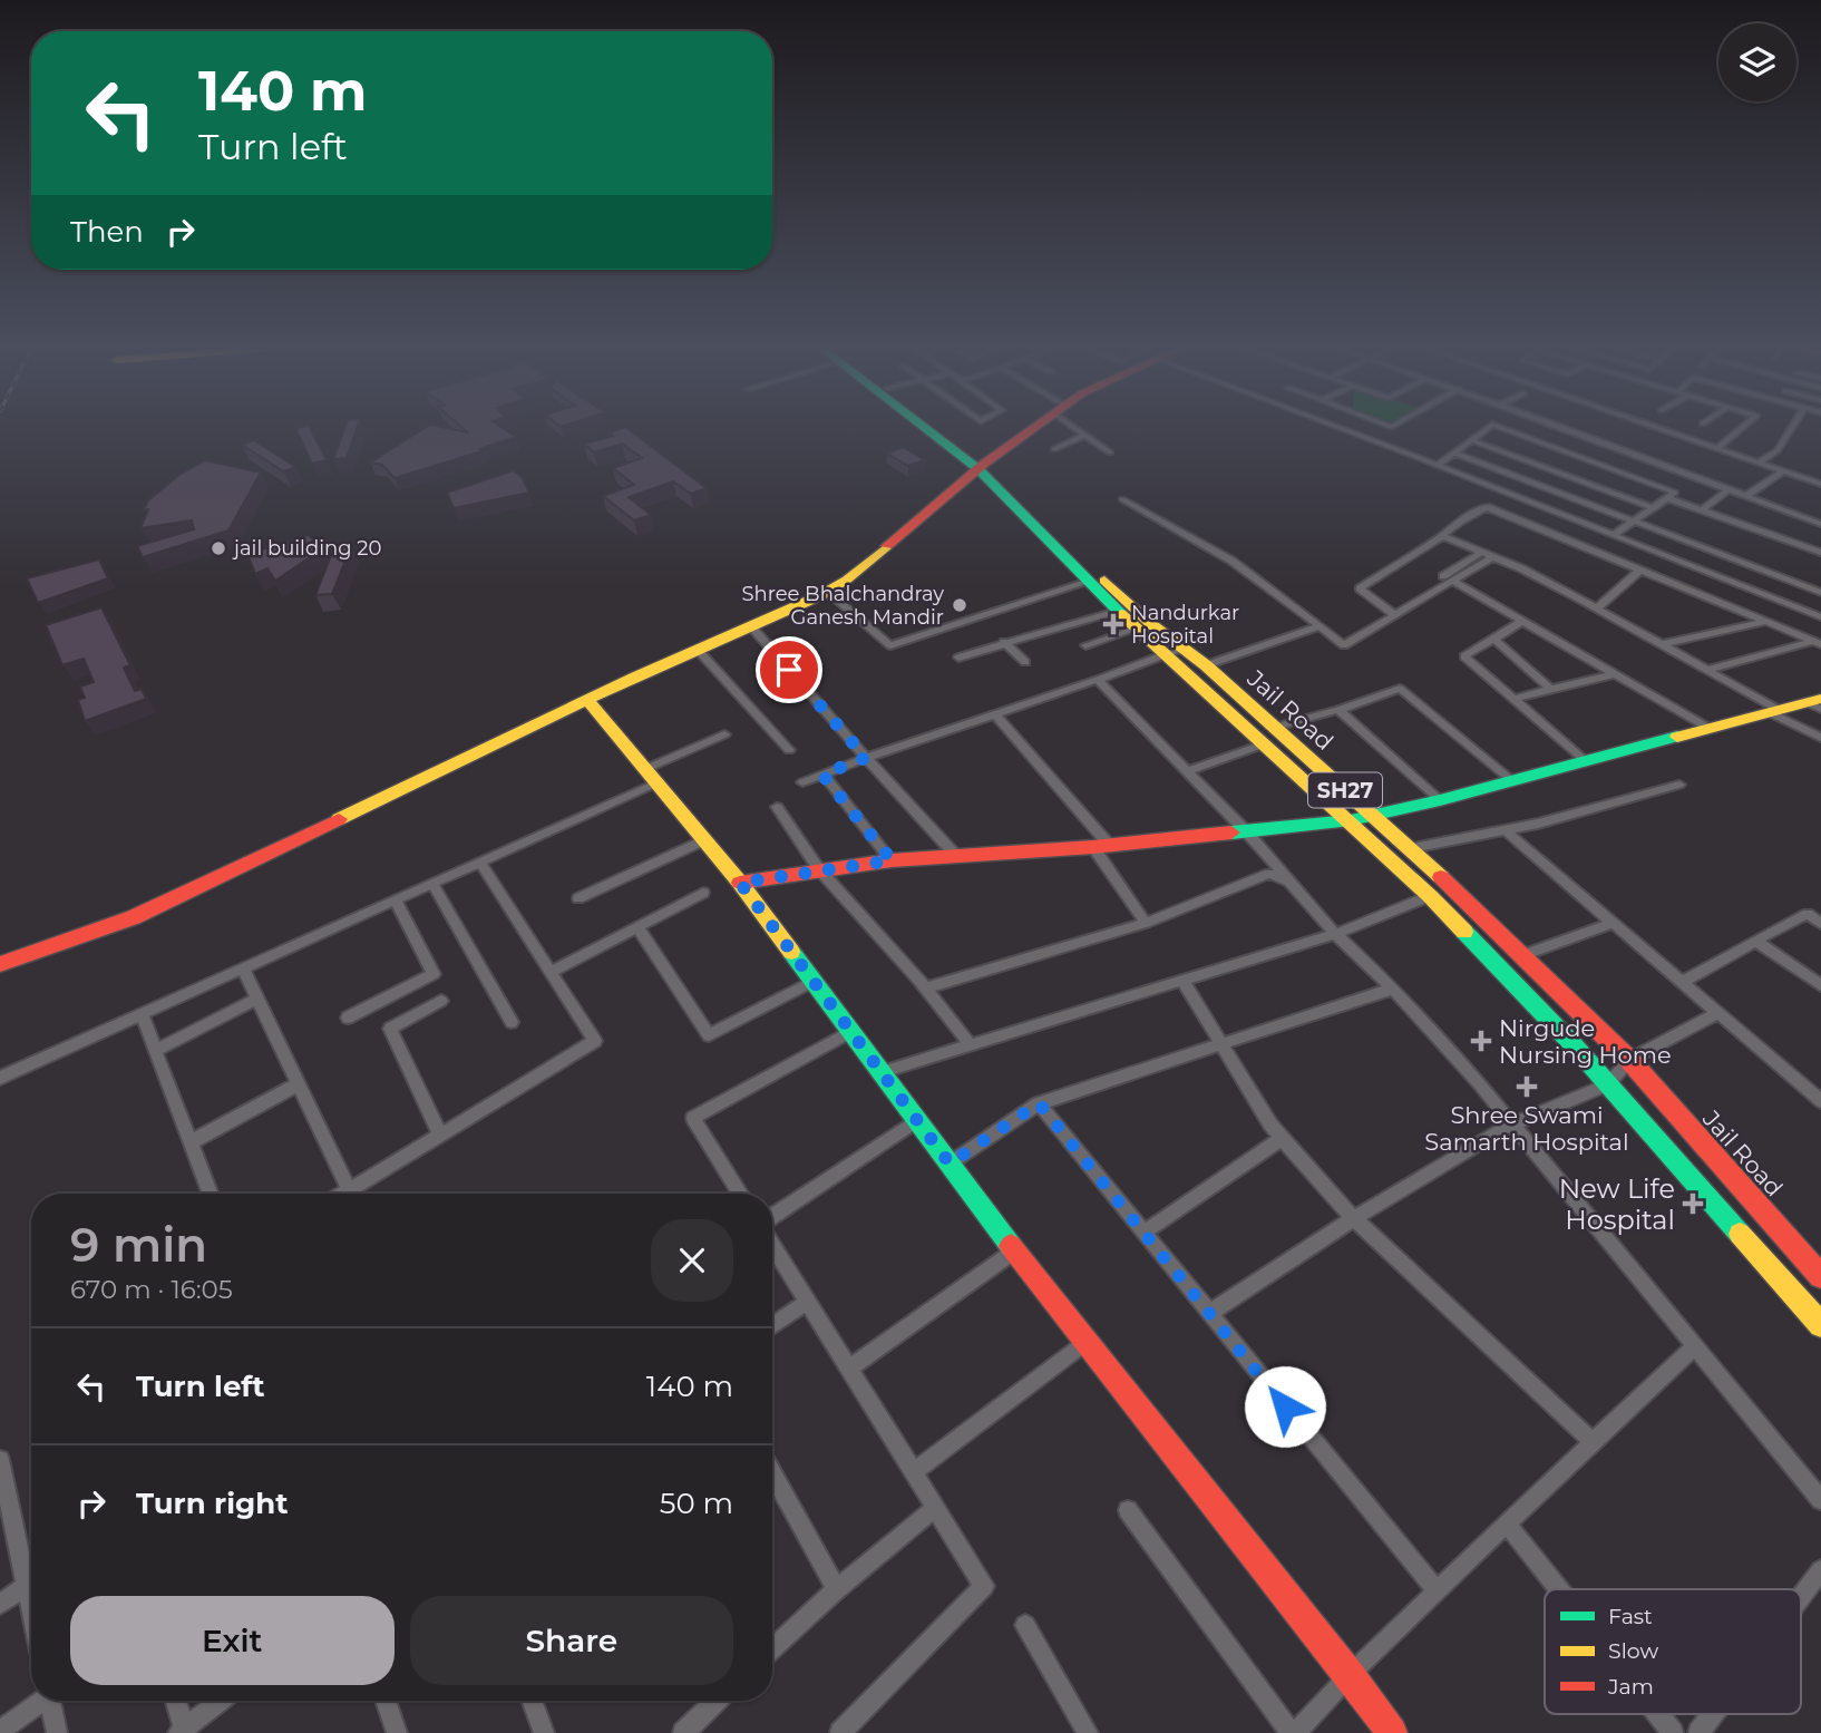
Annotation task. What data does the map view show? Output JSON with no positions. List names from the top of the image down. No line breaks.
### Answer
{"streets":{"street":["Jail Road","SH27"]},"places":{"other":["jail building 20","Shree Bhalchandray Ganesh Mandir"],"health":["Nandurkar Hospital","Nirgude Nursing Home","Shree Swami Samarth Hospital","New Life Hospital"]},"legend":["Fast","Slow","Jam"],"page":{"turn":["140 m","Turn left"],"then":"Then","heading":["9 min","670 m · 16:05"],"list":[{"name":"Turn left","value":"140 m"},{"name":"Turn right","value":"50 m"}],"buttons":["Exit","Share"]}}
